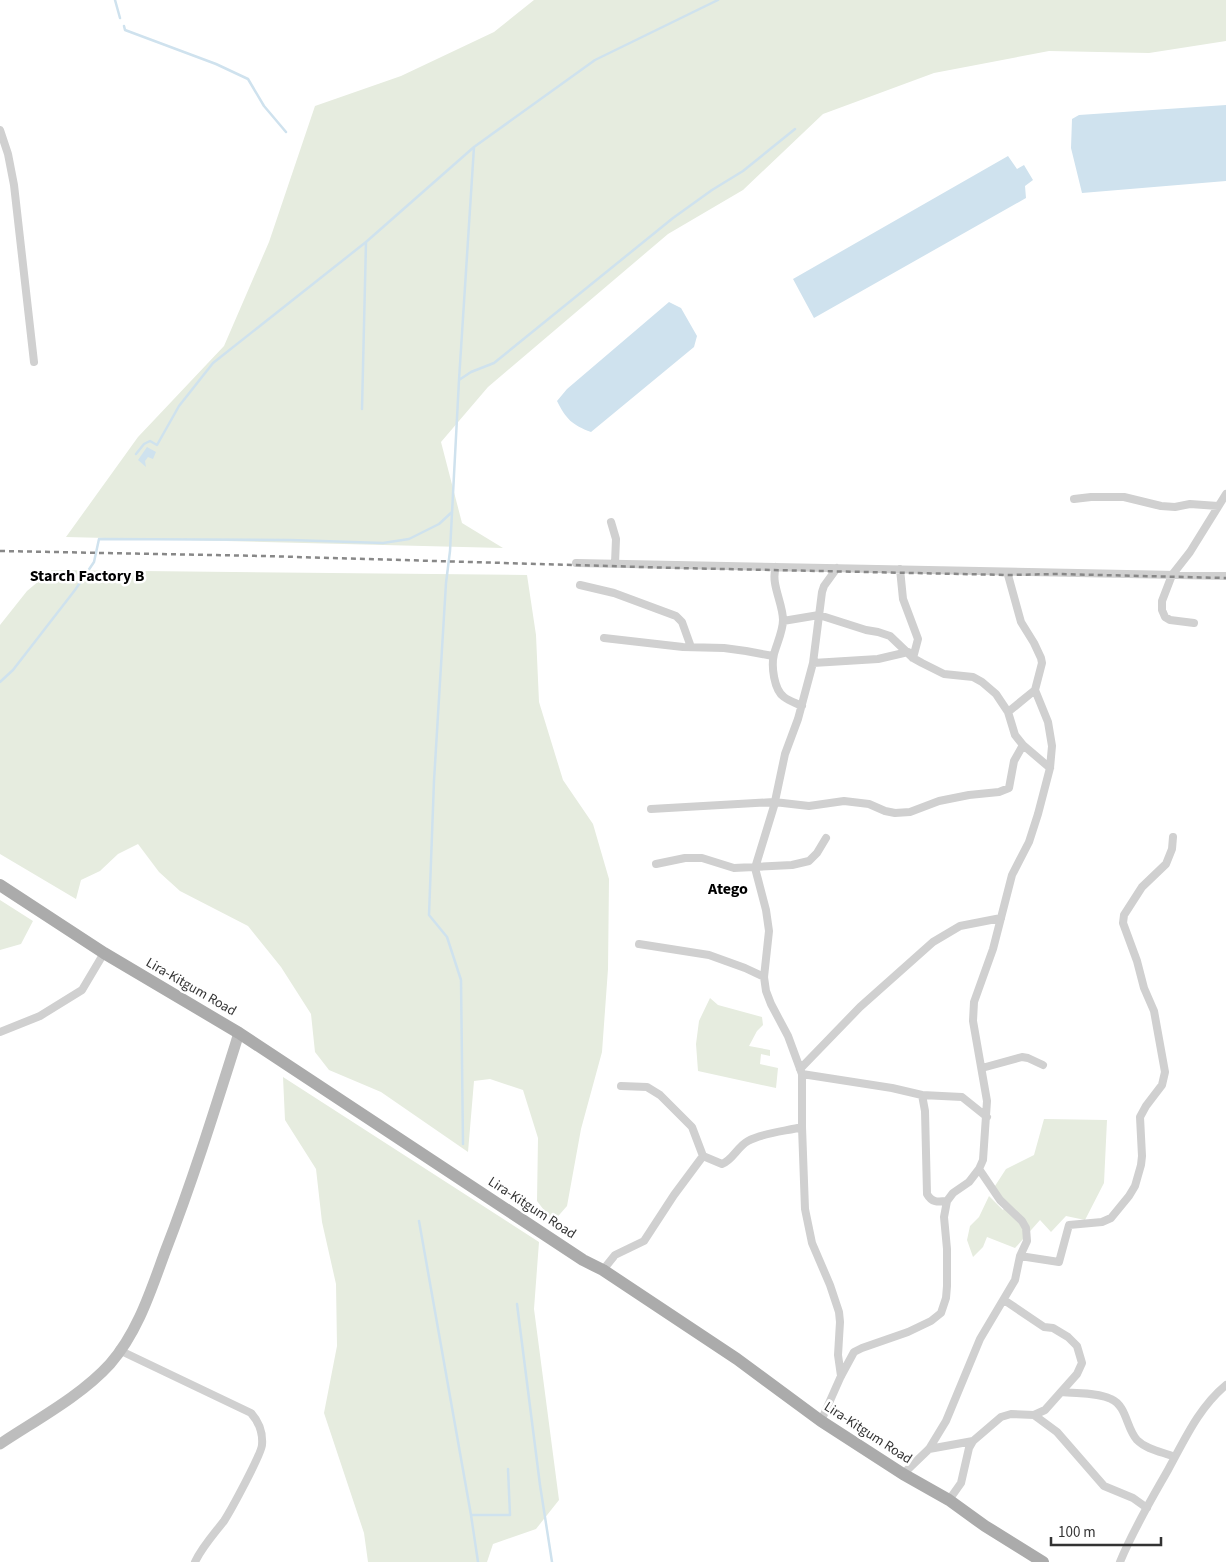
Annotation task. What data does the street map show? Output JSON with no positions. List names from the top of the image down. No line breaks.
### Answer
{"streets":{"main road":["Lira-Kitgum Road"]},"districts":["Starch Factory B","Atego"],"scale_bar":"100 m"}
